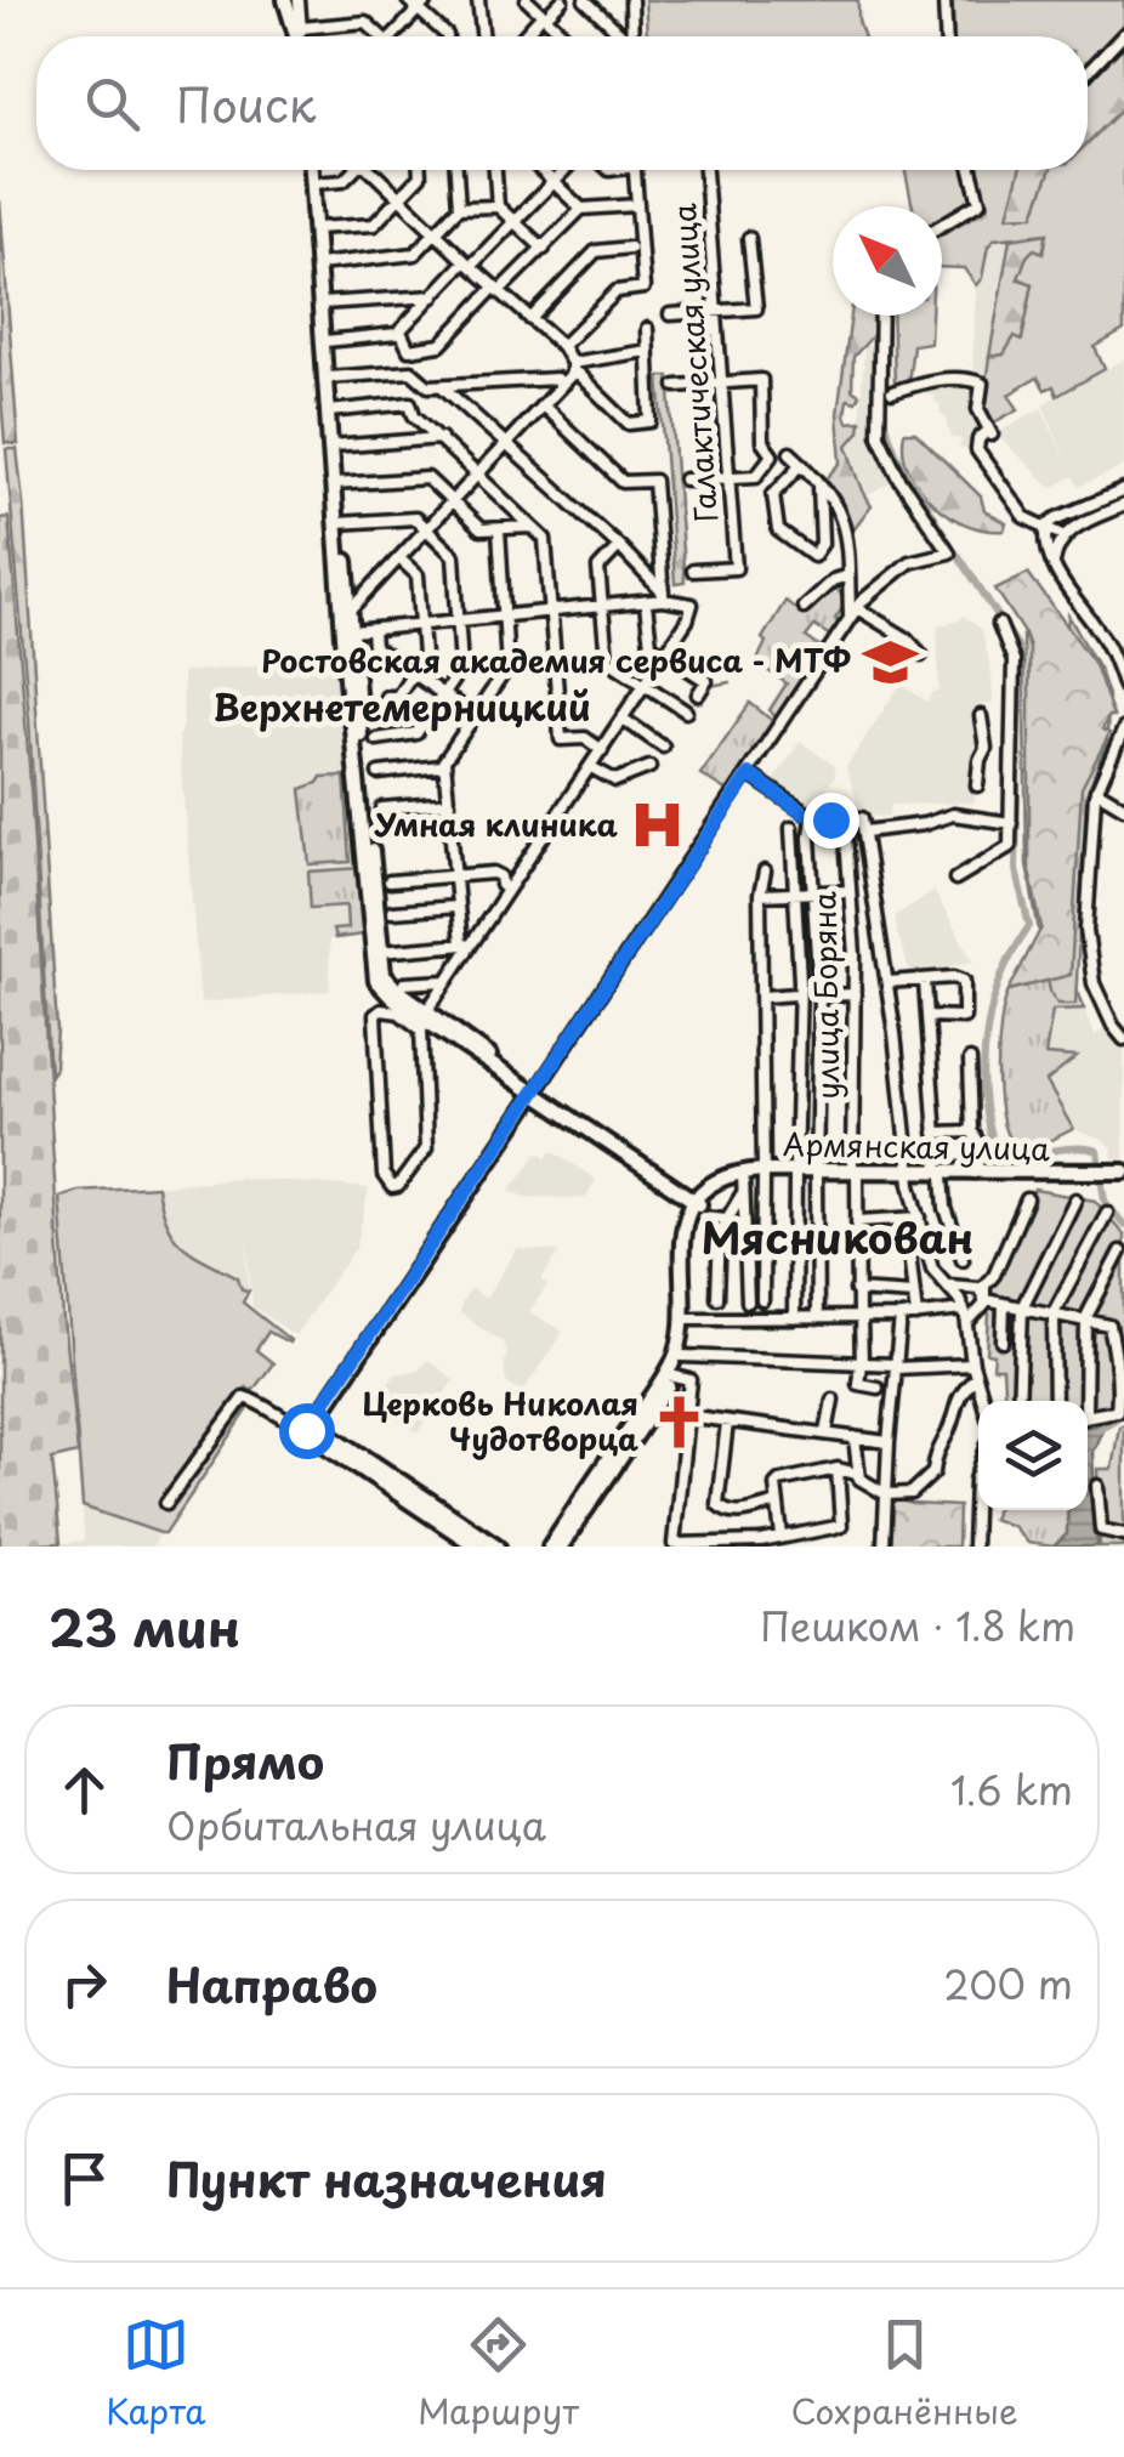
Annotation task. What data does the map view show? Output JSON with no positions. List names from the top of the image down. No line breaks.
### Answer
{"streets":{"main road":["Армянская улица"],"street":["Галактическая улица","улица Боряна"]},"crossings":[["улица Боряна","Армянская улица"]],"districts":["Верхнетемерницкий","Мясникован"],"places":{"school or university":["Ростовская академия сервиса - МТФ"],"hospital":["Умная клиника"],"church":["Церковь Николая Чудотворца"]},"north":"top left","page":{"search":"Поиск","heading":["23 мин","Пешком · 1.8 km"],"list":[["Прямо","Орбитальная улица","1.6 km"],["Направо","200 m"],"Пункт назначения"],"nav":["Карта","Маршрут","Сохранённые"]}}
